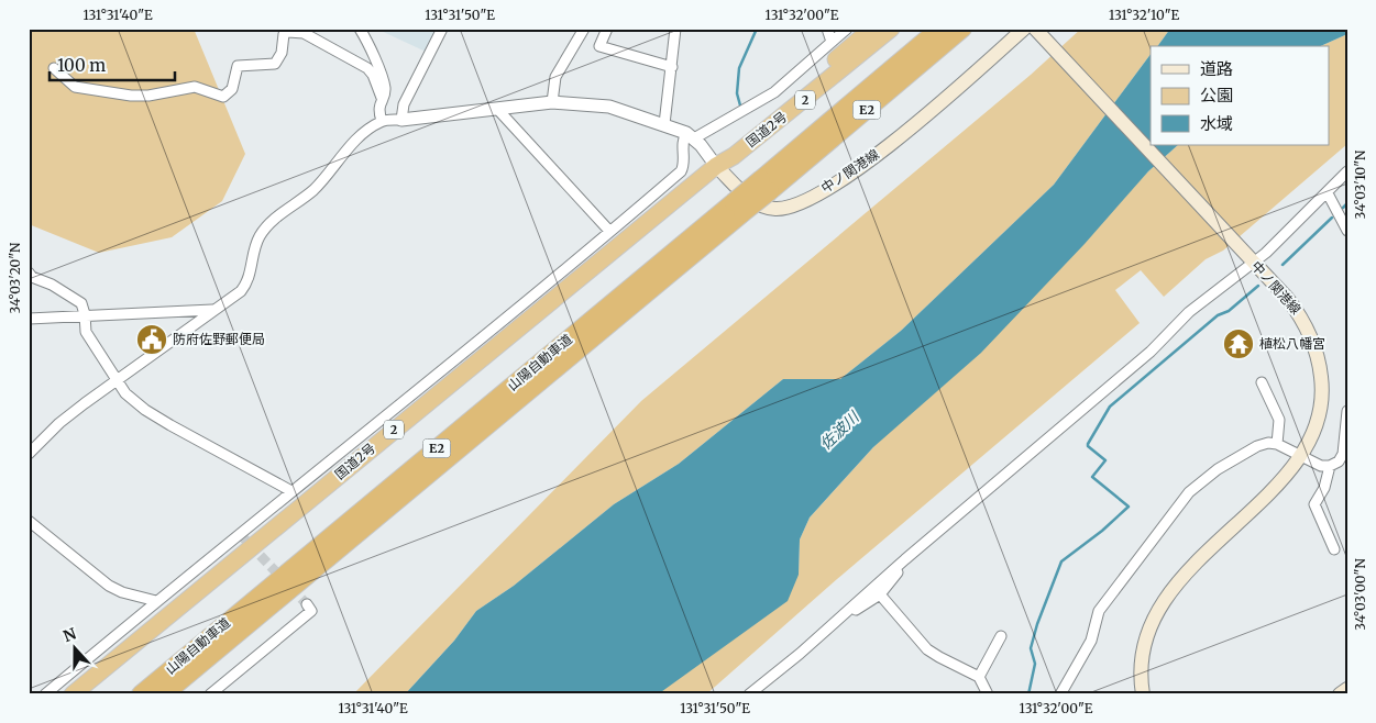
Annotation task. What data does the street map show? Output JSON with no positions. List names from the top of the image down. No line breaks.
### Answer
{"streets":{"highway":["2","E2","国道2号","山陽自動車道"],"main road":["中ノ関港線"]},"crossings":[["国道2号","中ノ関港線"]],"water":["佐波川"],"places":{"public building":["防府佐野郵便局"],"temple":["植松八幡宮"]},"legend":["道路","公園","水域"],"scale_bar":"100 m","north":"top","coordinates":["131°31'40\"E","131°31'50\"E","131°32'00\"E","131°32'10\"E","34°03'10\"N","34°03'20\"N","34°03'00\"N"]}
